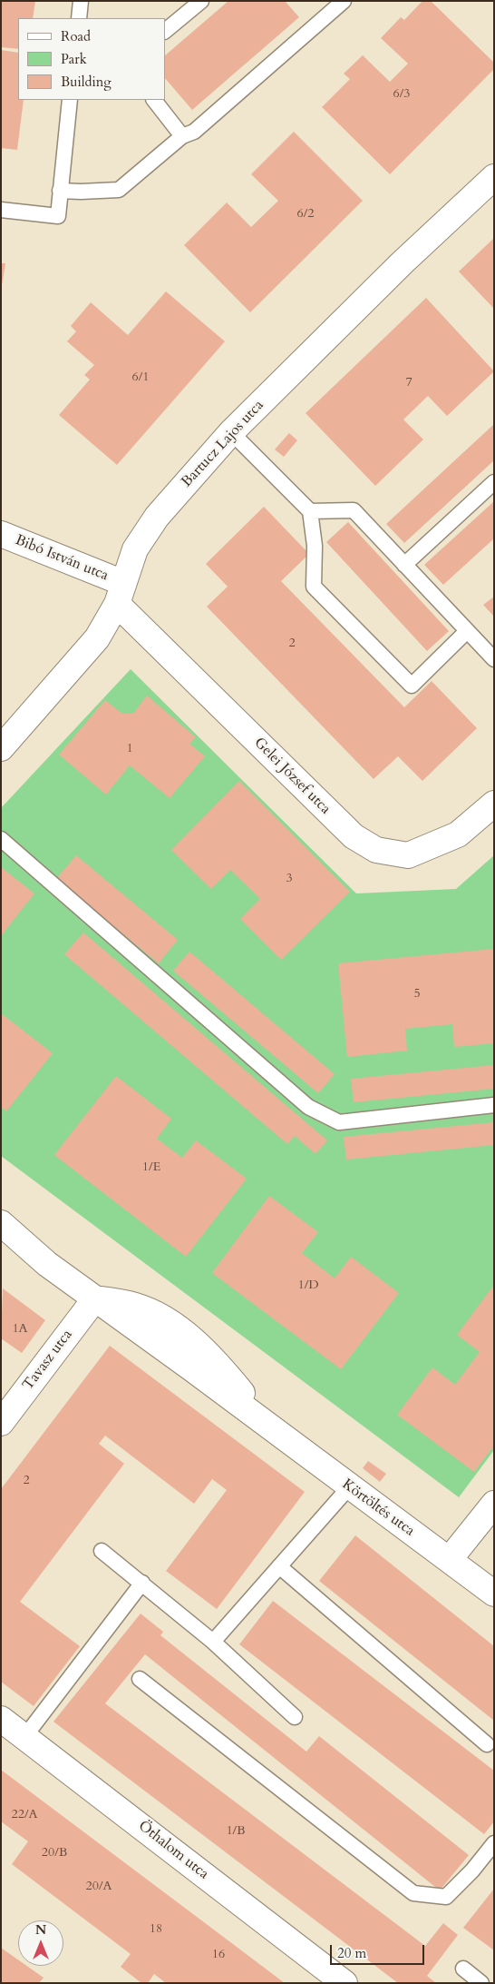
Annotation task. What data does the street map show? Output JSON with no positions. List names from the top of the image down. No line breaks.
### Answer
{"streets":{"street":["Bartucz Lajos utca","Bibó István utca","Gelei József utca","Tavasz utca","Körtöltés utca","Öthalom utca"]},"crossings":[["Bartucz Lajos utca","Bibó István utca"],["Bartucz Lajos utca","Gelei József utca"],["Bibó István utca","Gelei József utca"],["Tavasz utca","Körtöltés utca"]],"house_numbers":["6/3","6/2","6/1","7","2","1","3","5","1/E","1/D","1A","2","22/A","1/B","20/B","20/A","18","16"],"legend":["Road","Park","Building"],"scale_bar":"20 m","north":"top"}
